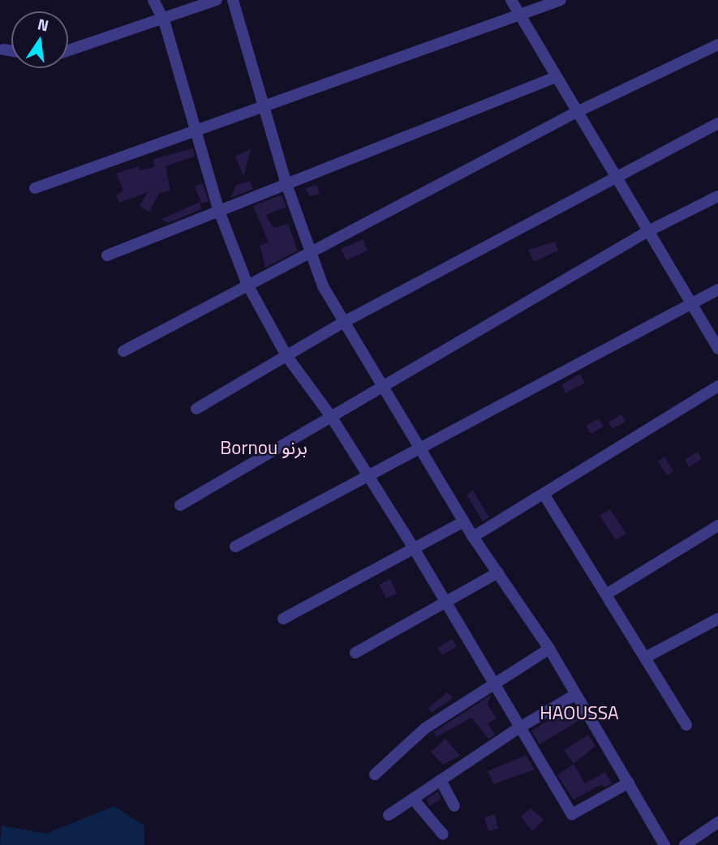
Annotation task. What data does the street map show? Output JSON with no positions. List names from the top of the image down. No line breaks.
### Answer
{"districts":["Bornou برنو","HAOUSSA"],"north":"top"}
